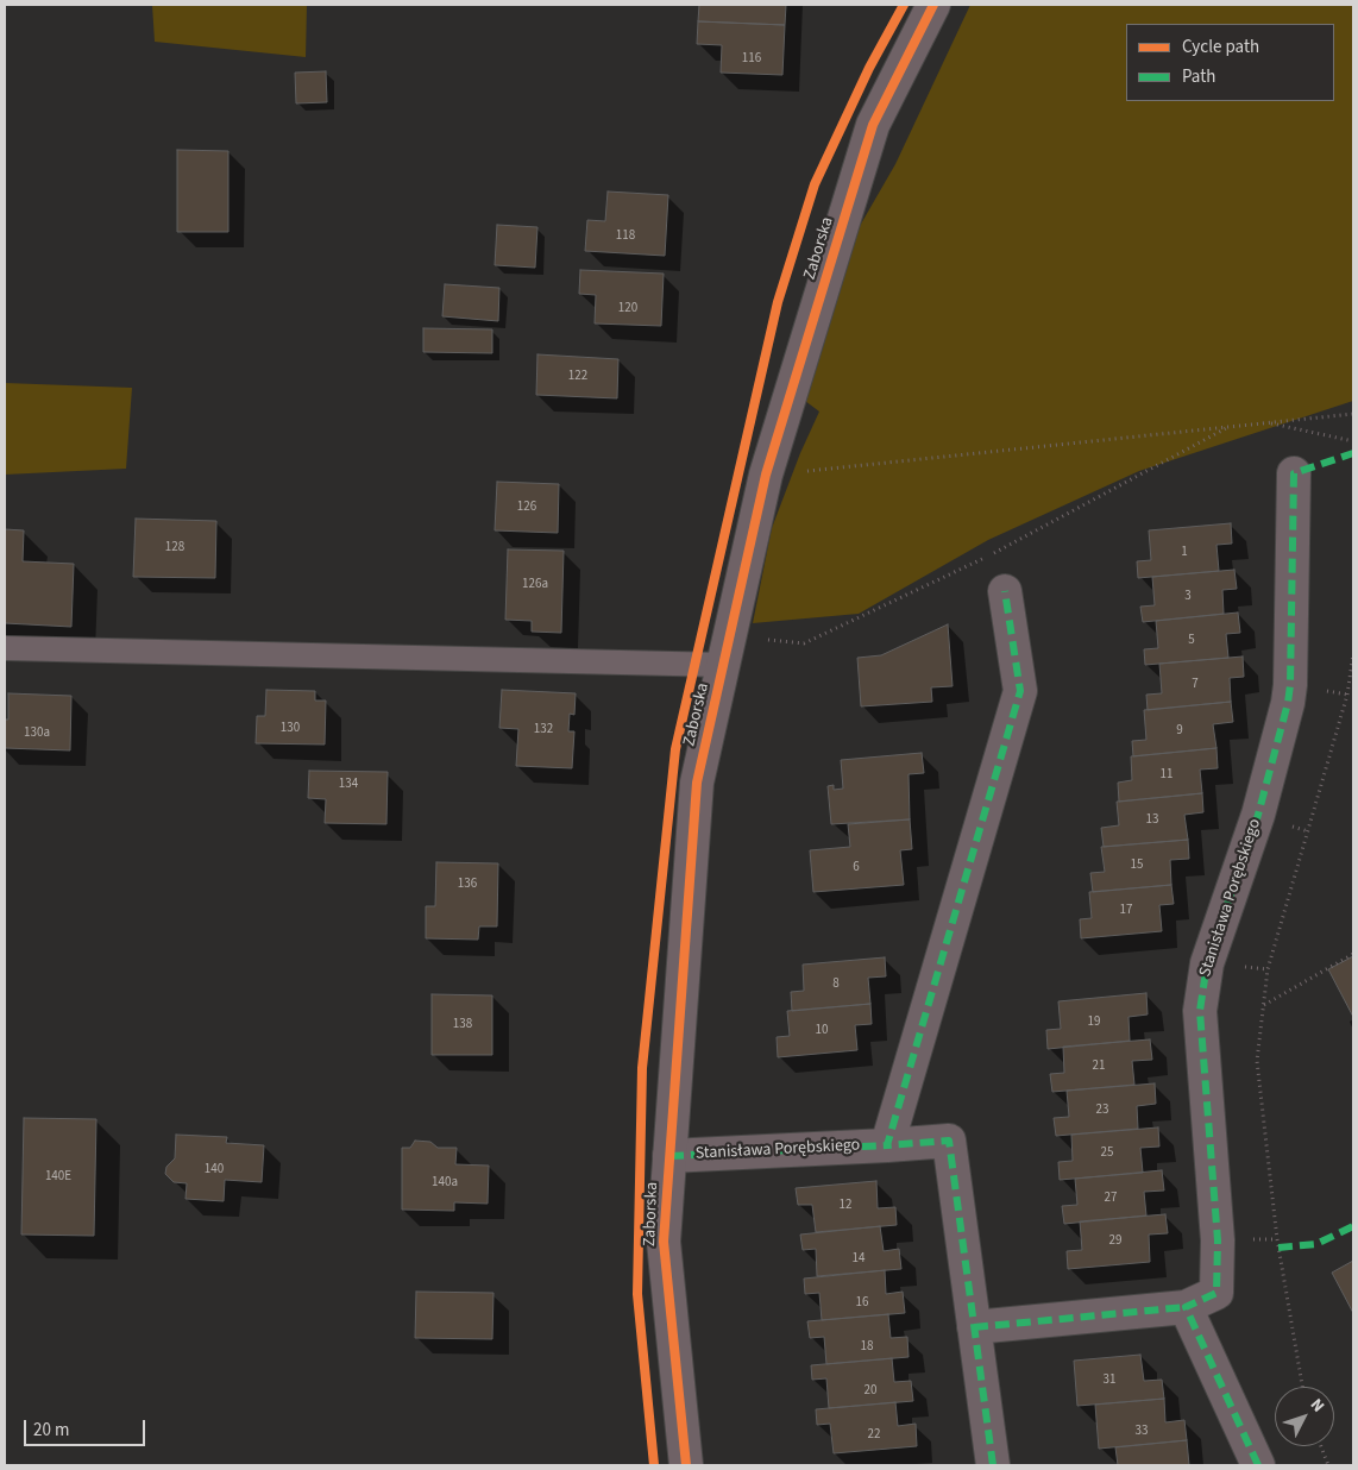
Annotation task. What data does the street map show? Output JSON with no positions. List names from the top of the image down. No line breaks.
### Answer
{"streets":{"street":["Zaborska","Stanisława Porębskiego"]},"crossings":[["Zaborska","Stanisława Porębskiego"]],"house_numbers":["116","118","120","122","126","128","1","126a","3","5","7","130","132","9","130a","11","134","13","15","6","136","17","8","19","138","10","21","23","25","140","140E","140a","27","12","29","14","16","18","31","20","33","22"],"legend":["Cycle path","Path"],"scale_bar":"20 m","north":"top right"}
